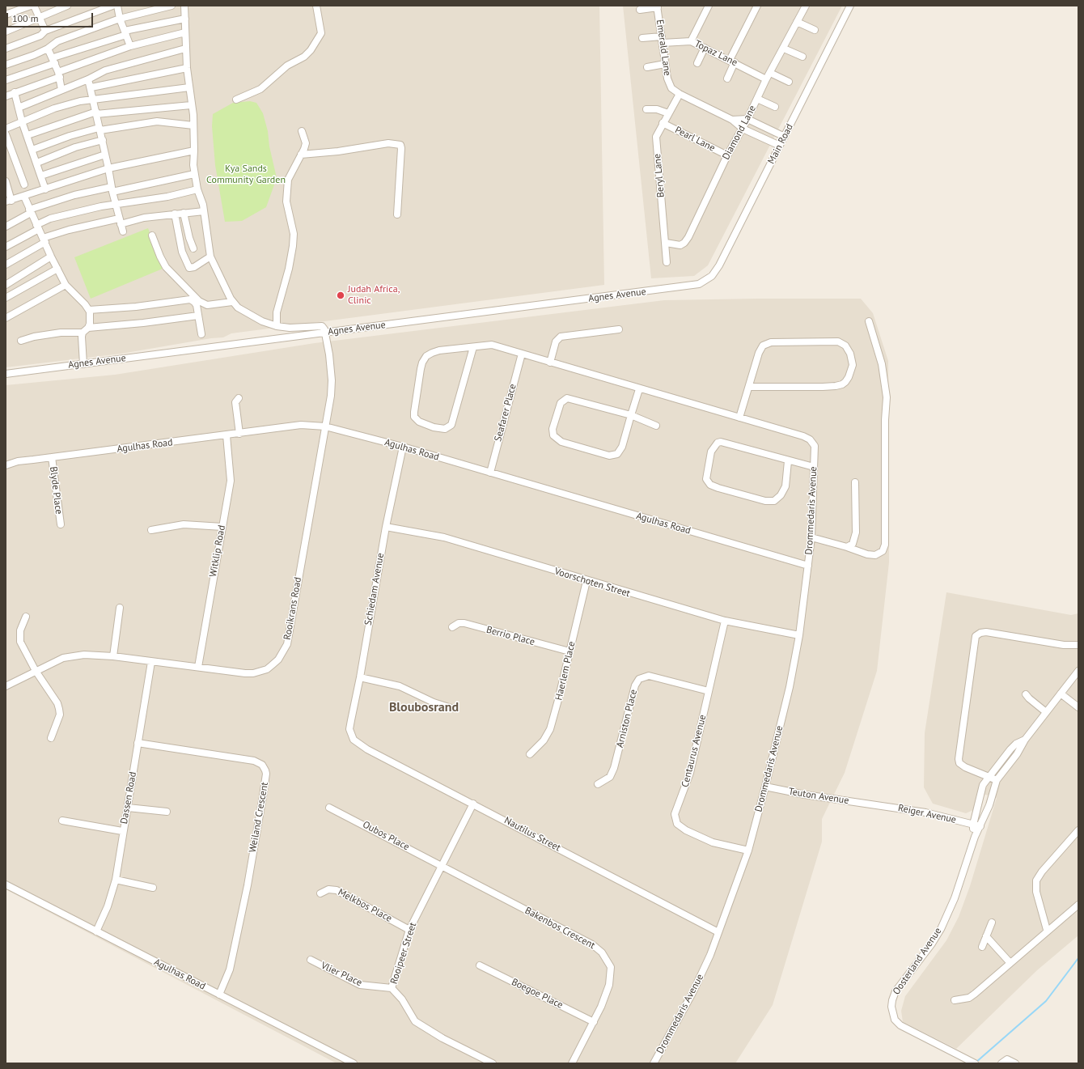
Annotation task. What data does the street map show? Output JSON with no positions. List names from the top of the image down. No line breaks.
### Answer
{"streets":{"street":["Emerald Lane","Topaz Lane","Diamond Lane","Pearl Lane","Main Road","Beryl Lane","Agnes Avenue","Seafarer Place","Agulhas Road","Blyde Place","Drommedaris Avenue","Witklip Road","Voorschoten Street","Schiedam Avenue","Rooikrans Road","Berrio Place","Haerlem Place","Arniston Place","Centaurus Avenue","Teuton Avenue","Dassen Road","Reiger Avenue","Weiland Crescent","Nautilus Street","Oubos Place","Melkbos Place","Bakenbos Crescent","Rooipeer Street","Oosterland Avenue","Vlier Place","Boegoe Place"]},"crossings":[["Emerald Lane","Topaz Lane"],["Emerald Lane","Beryl Lane"],["Topaz Lane","Diamond Lane"],["Diamond Lane","Pearl Lane"],["Diamond Lane","Beryl Lane"],["Pearl Lane","Beryl Lane"],["Main Road","Agnes Avenue"],["Agnes Avenue","Rooikrans Road"],["Seafarer Place","Agulhas Road"],["Agulhas Road","Blyde Place"],["Agulhas Road","Drommedaris Avenue"],["Agulhas Road","Witklip Road"],["Agulhas Road","Schiedam Avenue"],["Agulhas Road","Rooikrans Road"],["Agulhas Road","Dassen Road"],["Agulhas Road","Weiland Crescent"],["Drommedaris Avenue","Voorschoten Street"],["Drommedaris Avenue","Centaurus Avenue"],["Drommedaris Avenue","Teuton Avenue"],["Drommedaris Avenue","Nautilus Street"],["Witklip Road","Rooikrans Road"],["Voorschoten Street","Schiedam Avenue"],["Voorschoten Street","Haerlem Place"],["Voorschoten Street","Centaurus Avenue"],["Schiedam Avenue","Nautilus Street"],["Rooikrans Road","Dassen Road"],["Berrio Place","Haerlem Place"],["Arniston Place","Centaurus Avenue"],["Teuton Avenue","Reiger Avenue"],["Dassen Road","Weiland Crescent"],["Reiger Avenue","Oosterland Avenue"],["Nautilus Street","Rooipeer Street"],["Oubos Place","Bakenbos Crescent"],["Oubos Place","Rooipeer Street"],["Melkbos Place","Rooipeer Street"],["Bakenbos Crescent","Rooipeer Street"],["Bakenbos Crescent","Boegoe Place"],["Rooipeer Street","Vlier Place"]],"districts":["Bloubosrand"],"parks":["Kya Sands Community Garden"],"places":["Judah Africa, Clinic"],"scale_bar":"100 m"}
